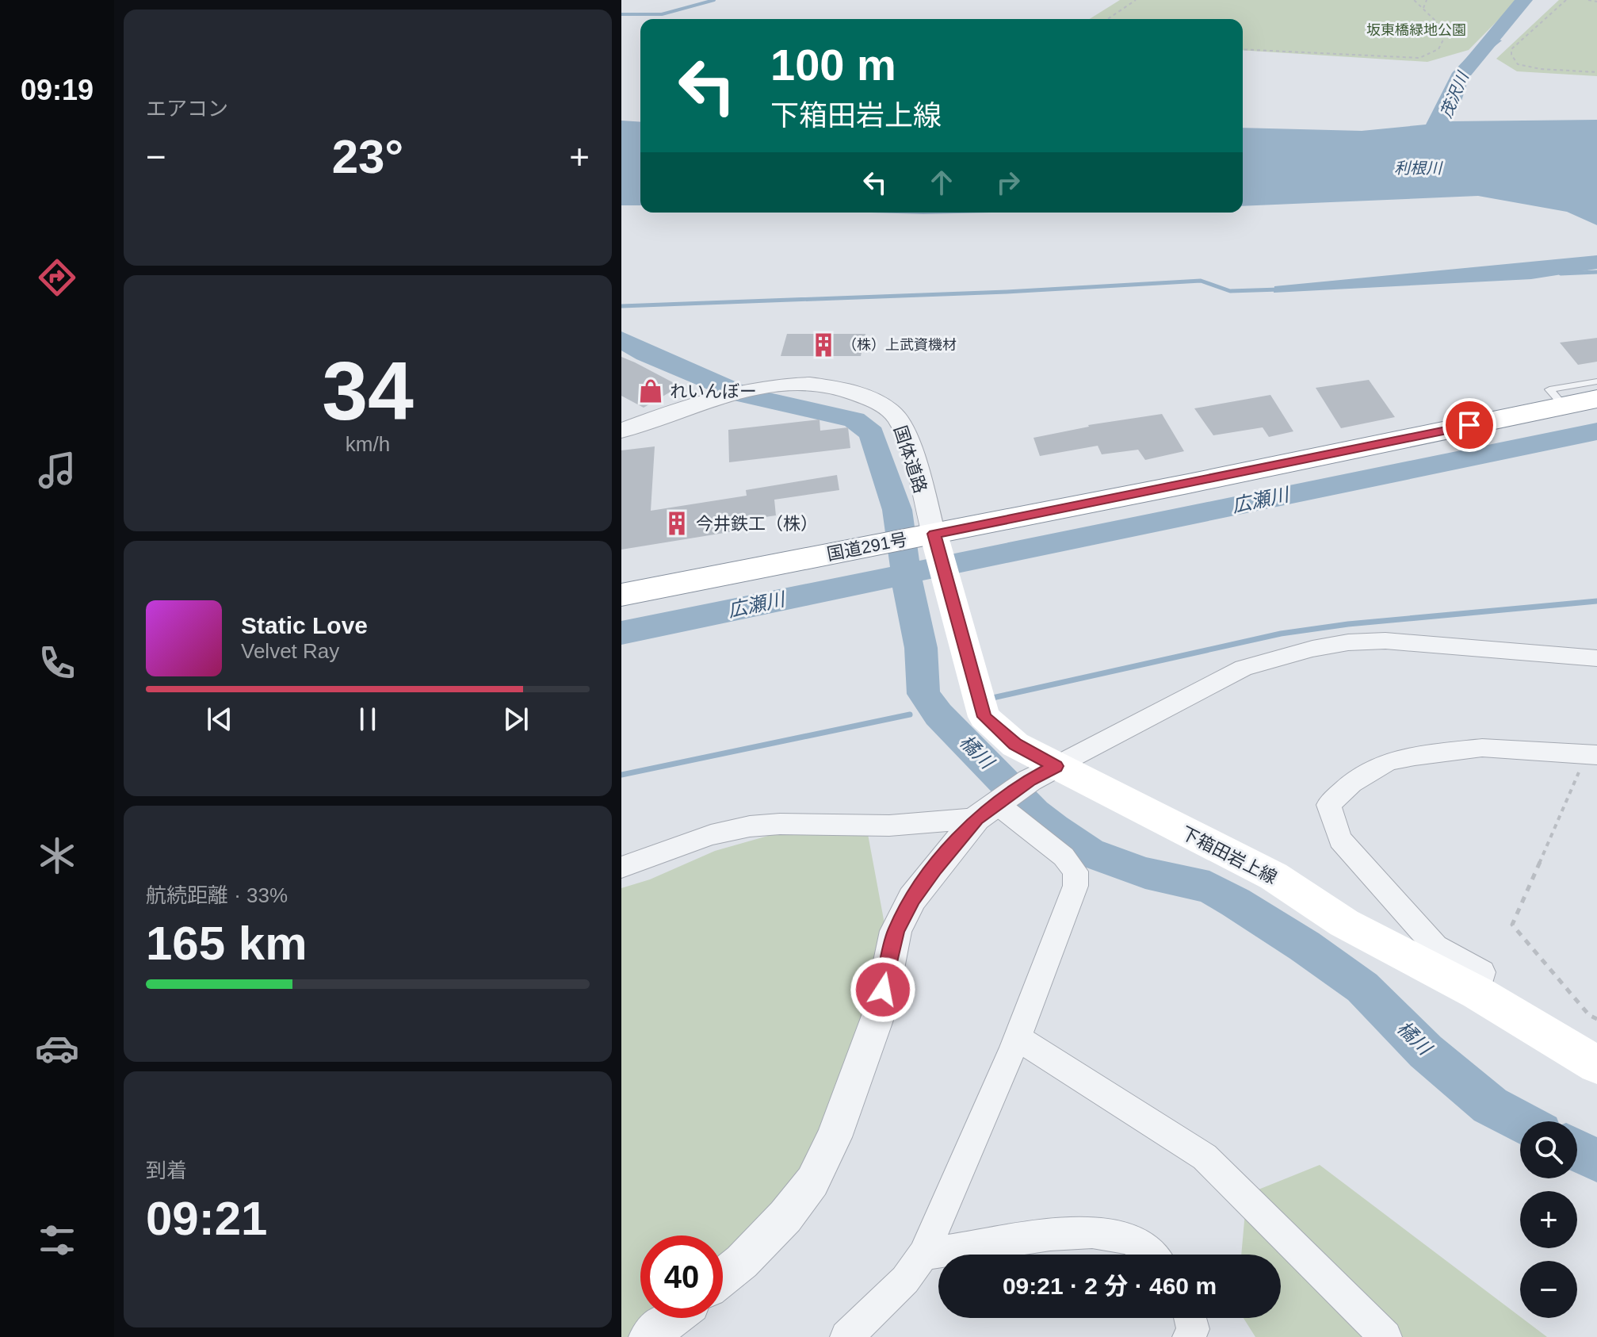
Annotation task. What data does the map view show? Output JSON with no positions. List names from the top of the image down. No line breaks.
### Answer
{"streets":{"highway":["国道291号"],"main road":["下箱田岩上線"],"street":["国体道路"]},"crossings":[["国体道路","国道291号"],["国体道路","下箱田岩上線"],["国道291号","下箱田岩上線"]],"water":["茂沢川","利根川","広瀬川","橘川"],"parks":["坂東橋緑地公園"],"places":{"building":["（株）上武資機材","今井鉄工（株）"],"shop":["れいんぼー"]},"page":{"tabs":"09:19","tile":["エアコン",["34","km/h"],["航続距離 · 33%","165 km"],["到着","09:21"]],"turn":["100 m","下箱田岩上線"],"heat":["−","23°","+"],"song":["Static Love","Velvet Ray"],"map_buttons":["+","−"],"limit":"40","trip":"09:21 · 2 分 · 460 m"}}
